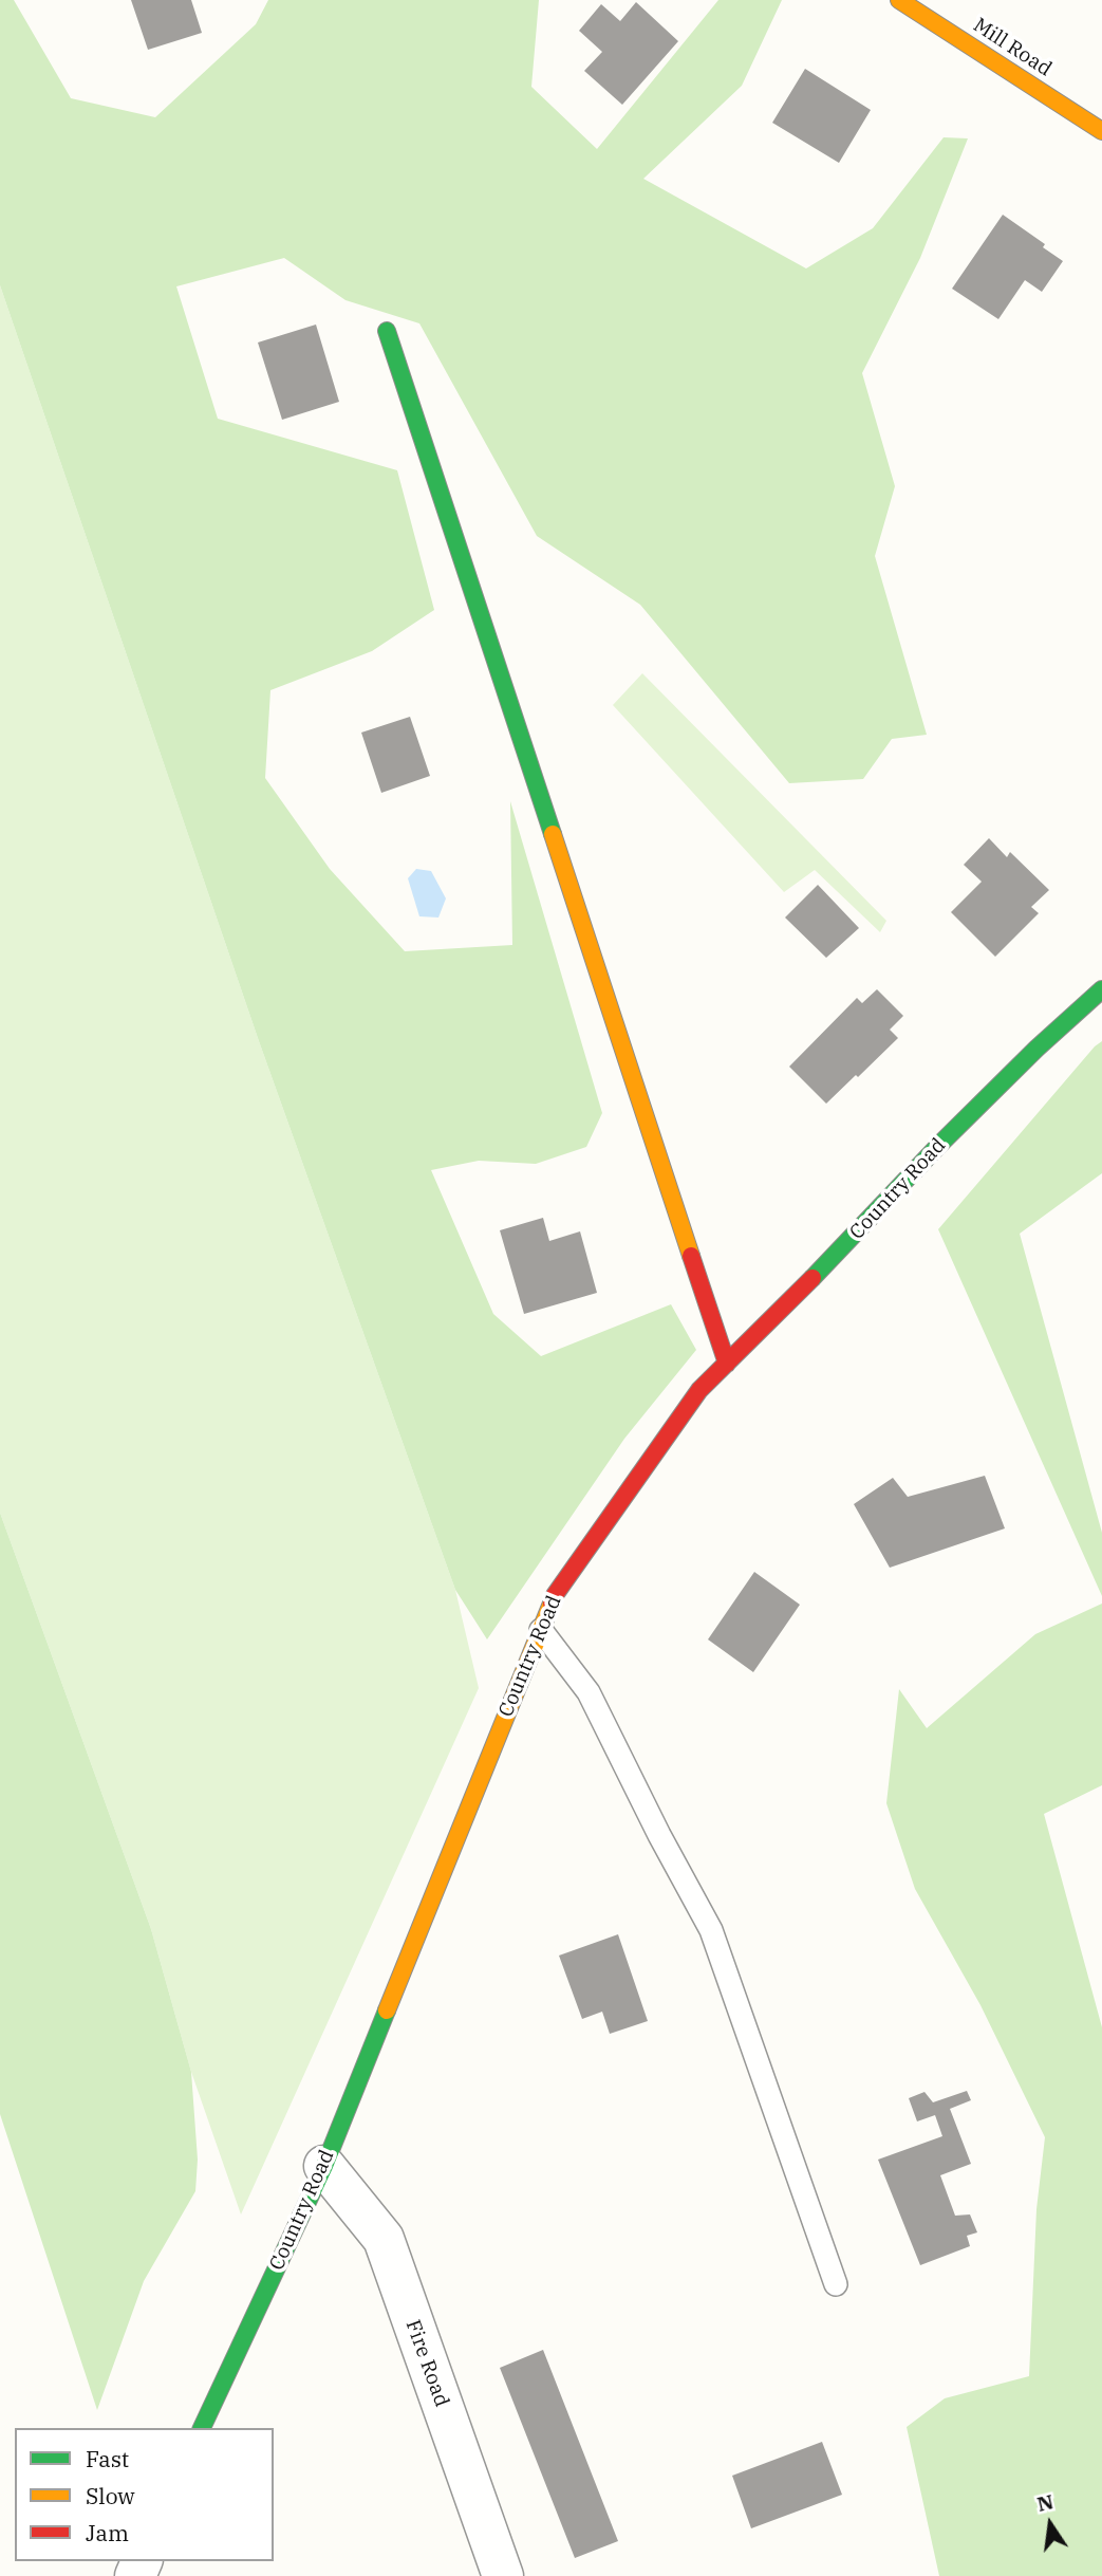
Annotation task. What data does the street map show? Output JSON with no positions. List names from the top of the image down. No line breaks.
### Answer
{"streets":{"street":["Mill Road","Country Road","Fire Road"]},"crossings":[["Country Road","Fire Road"]],"legend":["Fast","Slow","Jam"],"north":"top"}
